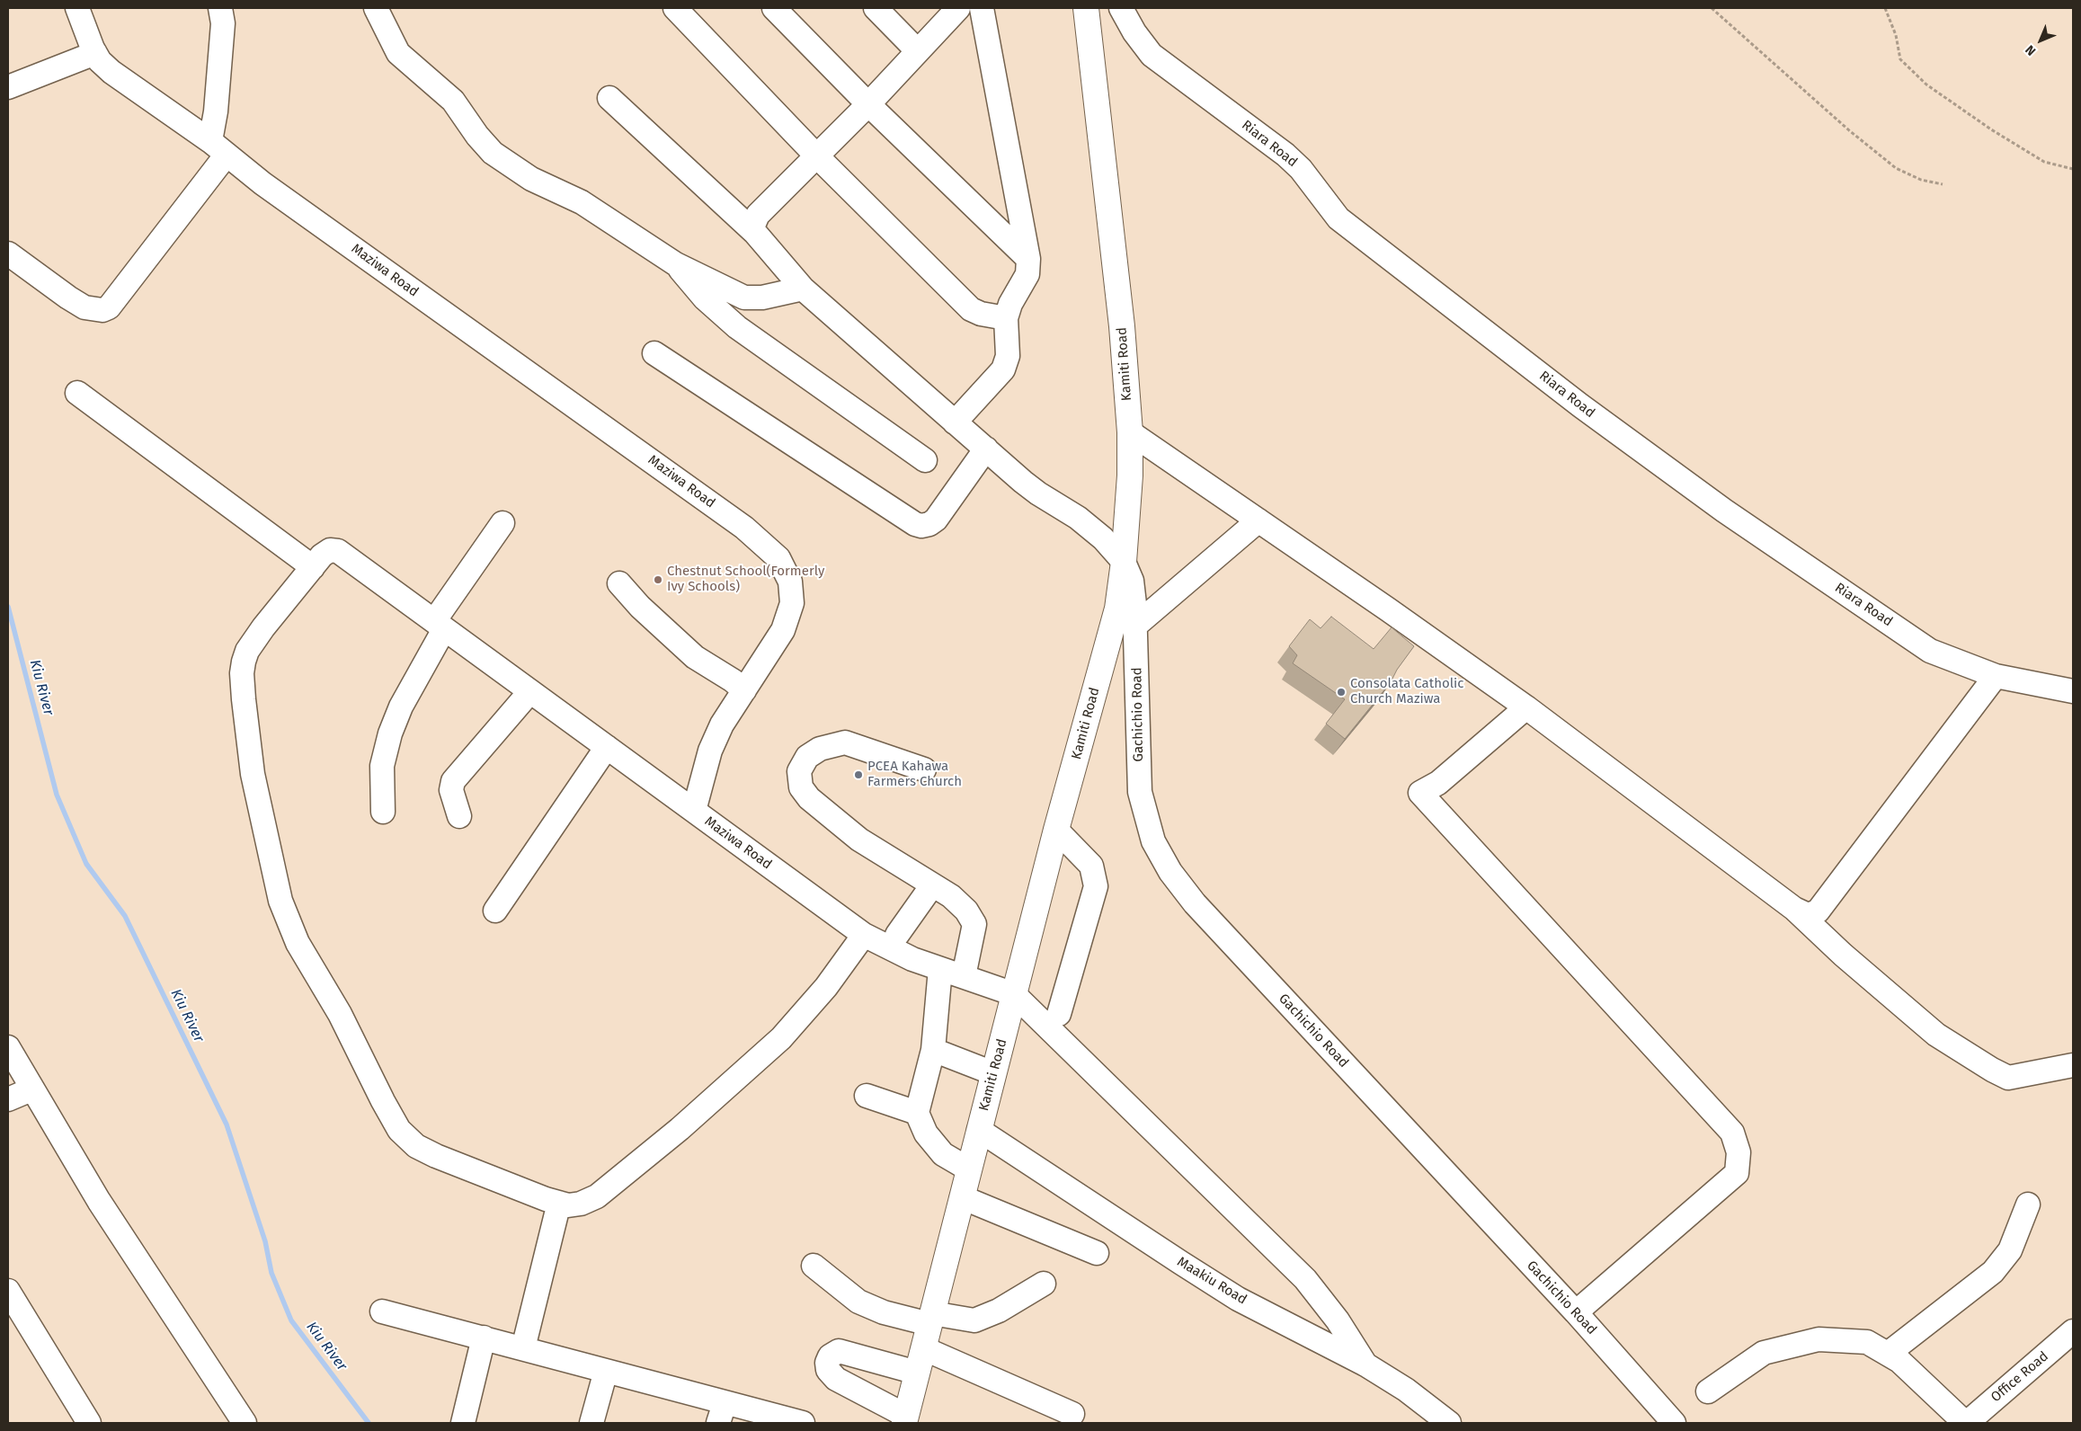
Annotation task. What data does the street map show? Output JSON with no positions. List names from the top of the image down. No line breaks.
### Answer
{"streets":{"main road":["Kamiti Road"],"street":["Riara Road","Maziwa Road","Gachichio Road","Maakiu Road","Office Road"]},"crossings":[["Maziwa Road","Kamiti Road"],["Kamiti Road","Gachichio Road"],["Kamiti Road","Maakiu Road"]],"water":["Kiu River"],"places":["Chestnut School(Formerly Ivy Schools)","Consolata Catholic Church Maziwa","PCEA Kahawa Farmers Church"],"north":"bottom left"}
